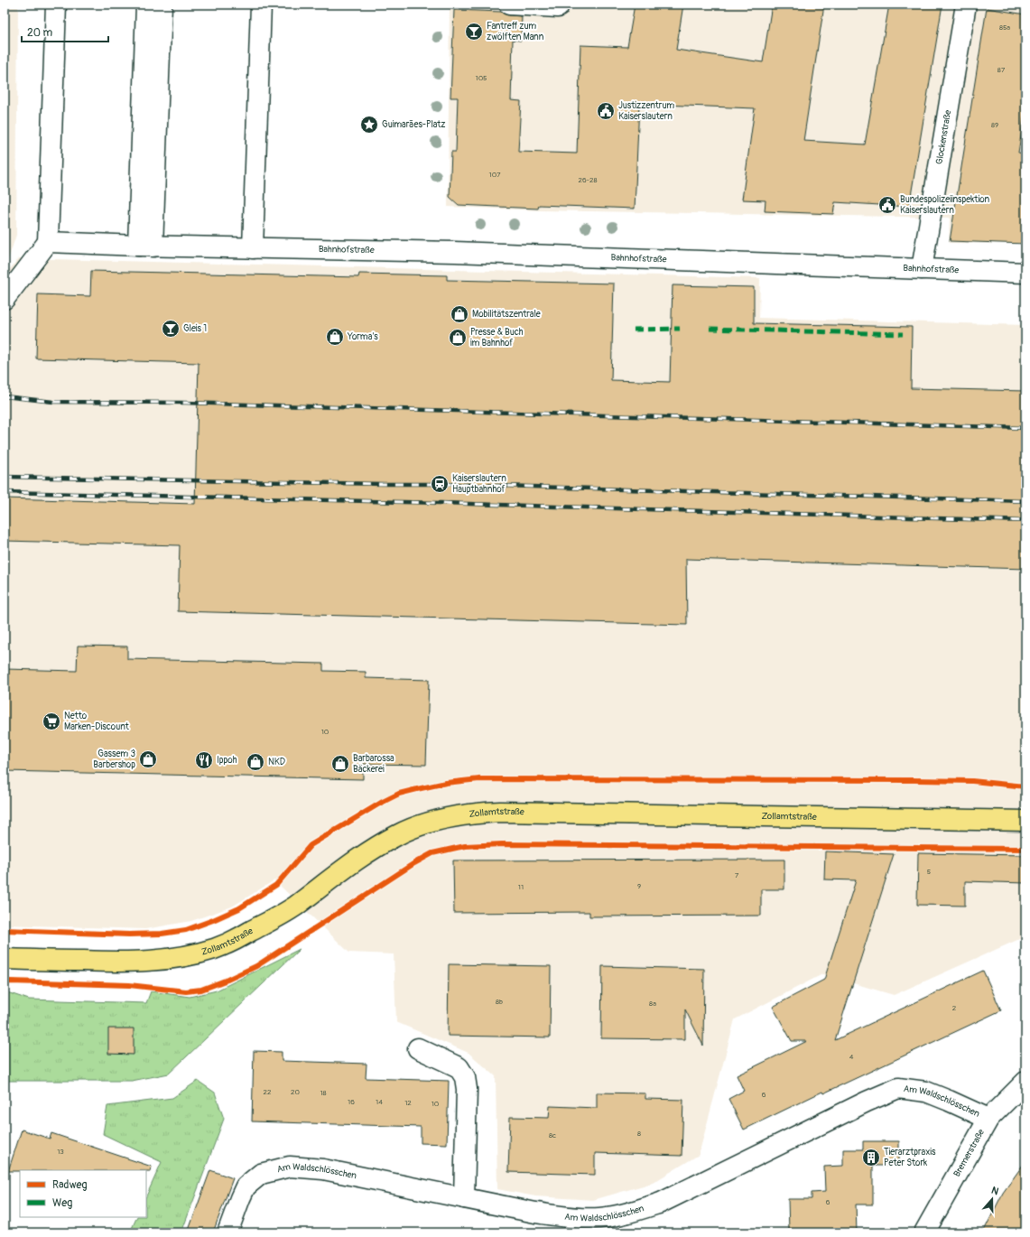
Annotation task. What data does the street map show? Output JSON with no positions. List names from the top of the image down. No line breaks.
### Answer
{"streets":{"main road":["Zollamtstraße"],"street":["Glockenstraße","Bahnhofstraße","Am Waldschlösschen","Bremerstraße"]},"crossings":[["Glockenstraße","Bahnhofstraße"],["Am Waldschlösschen","Bremerstraße"]],"places":{"bar":["Fantreff zum zwölften Mann","Gleis 1"],"public building":["Justizzentrum Kaiserslautern","Bundespolizeiinspektion Kaiserslautern"],"place":["Guimarães-Platz"],"shop":["Mobilitätszentrale","Yorma's","Presse & Buch im Bahnhof","Gassem 3 Barbershop","NKD","Barbarossa Bäckerei"],"station":["Kaiserslautern Hauptbahnhof"],"supermarket":["Netto Marken-Discount"],"restaurant":["Ippoh"],"building":["Tierarztpraxis Peter Stork"]},"house_numbers":["85a","87","105","89","107","26-28","10","5","7","9","11","8b","8a","2","4","22","20","18","6","16","14","12","10","8","8c","13","6"],"legend":["Radweg","Weg"],"scale_bar":"20 m","north":"top"}
